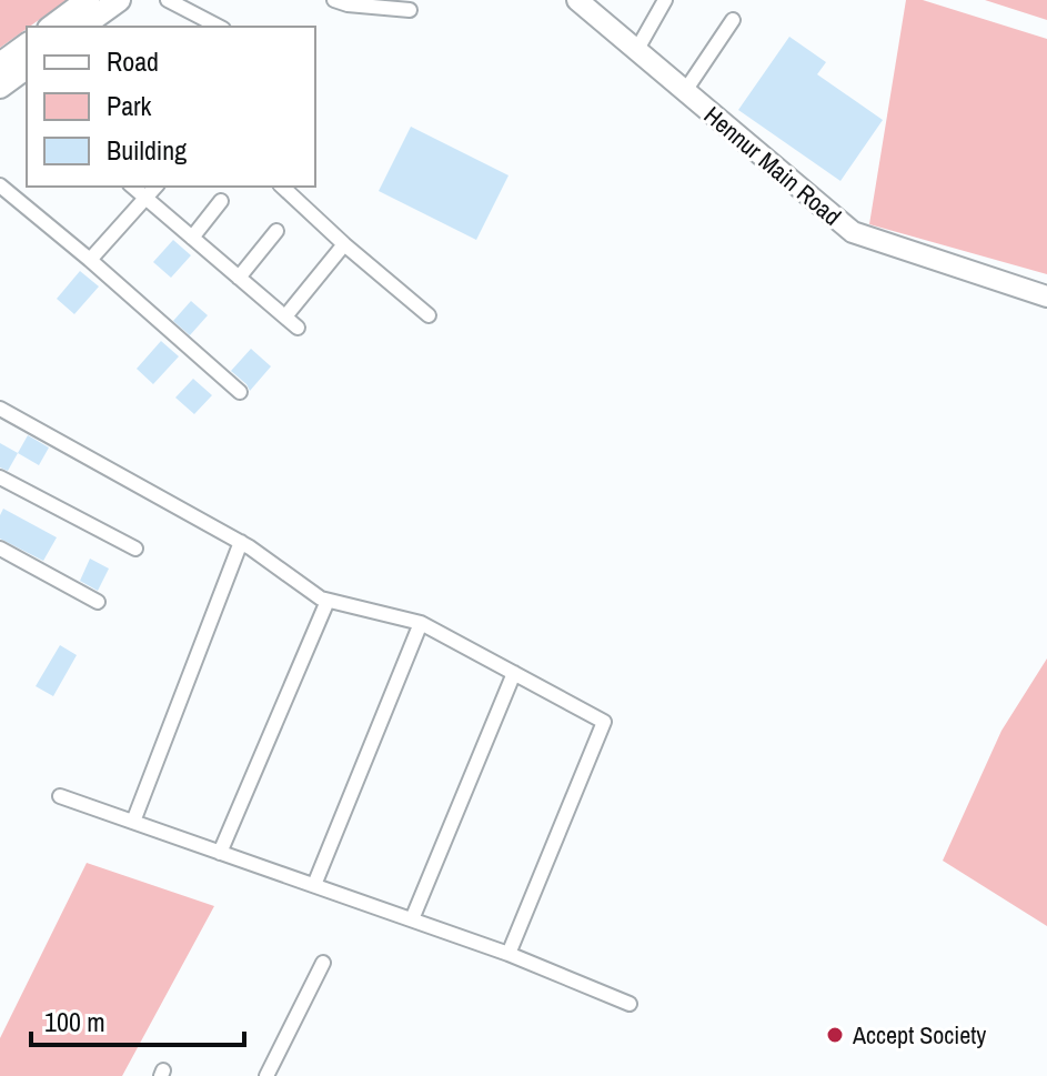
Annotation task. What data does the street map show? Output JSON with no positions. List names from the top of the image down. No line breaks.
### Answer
{"streets":{"main road":["Hennur Main Road"]},"places":["Accept Society"],"legend":["Road","Park","Building"],"scale_bar":"100 m"}
